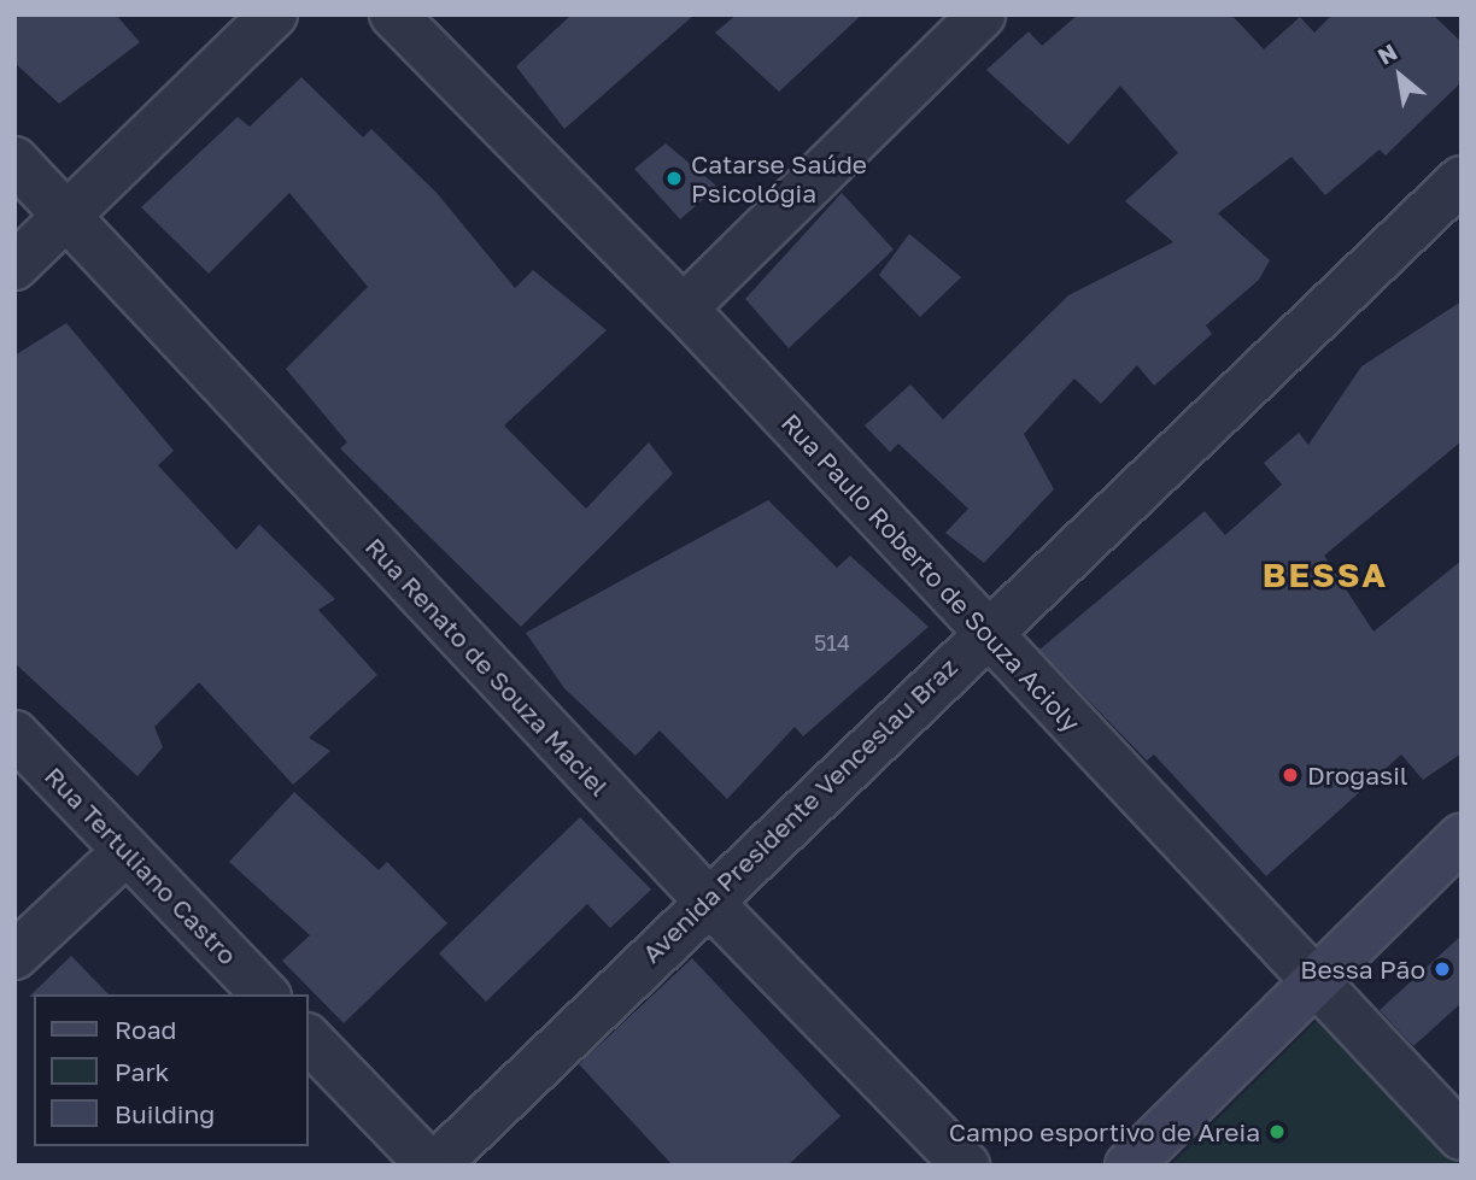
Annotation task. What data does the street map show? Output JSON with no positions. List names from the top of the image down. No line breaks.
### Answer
{"streets":{"street":["Rua Paulo Roberto de Souza Acioly","Rua Renato de Souza Maciel","Avenida Presidente Venceslau Braz","Rua Tertuliano Castro"]},"crossings":[["Rua Paulo Roberto de Souza Acioly","Avenida Presidente Venceslau Braz"],["Rua Renato de Souza Maciel","Avenida Presidente Venceslau Braz"]],"districts":["BESSA"],"places":["Catarse Saúde Psicológia","Drogasil","Bessa Pão","Campo esportivo de Areia"],"house_numbers":["514"],"legend":["Road","Park","Building"],"north":"top left"}
